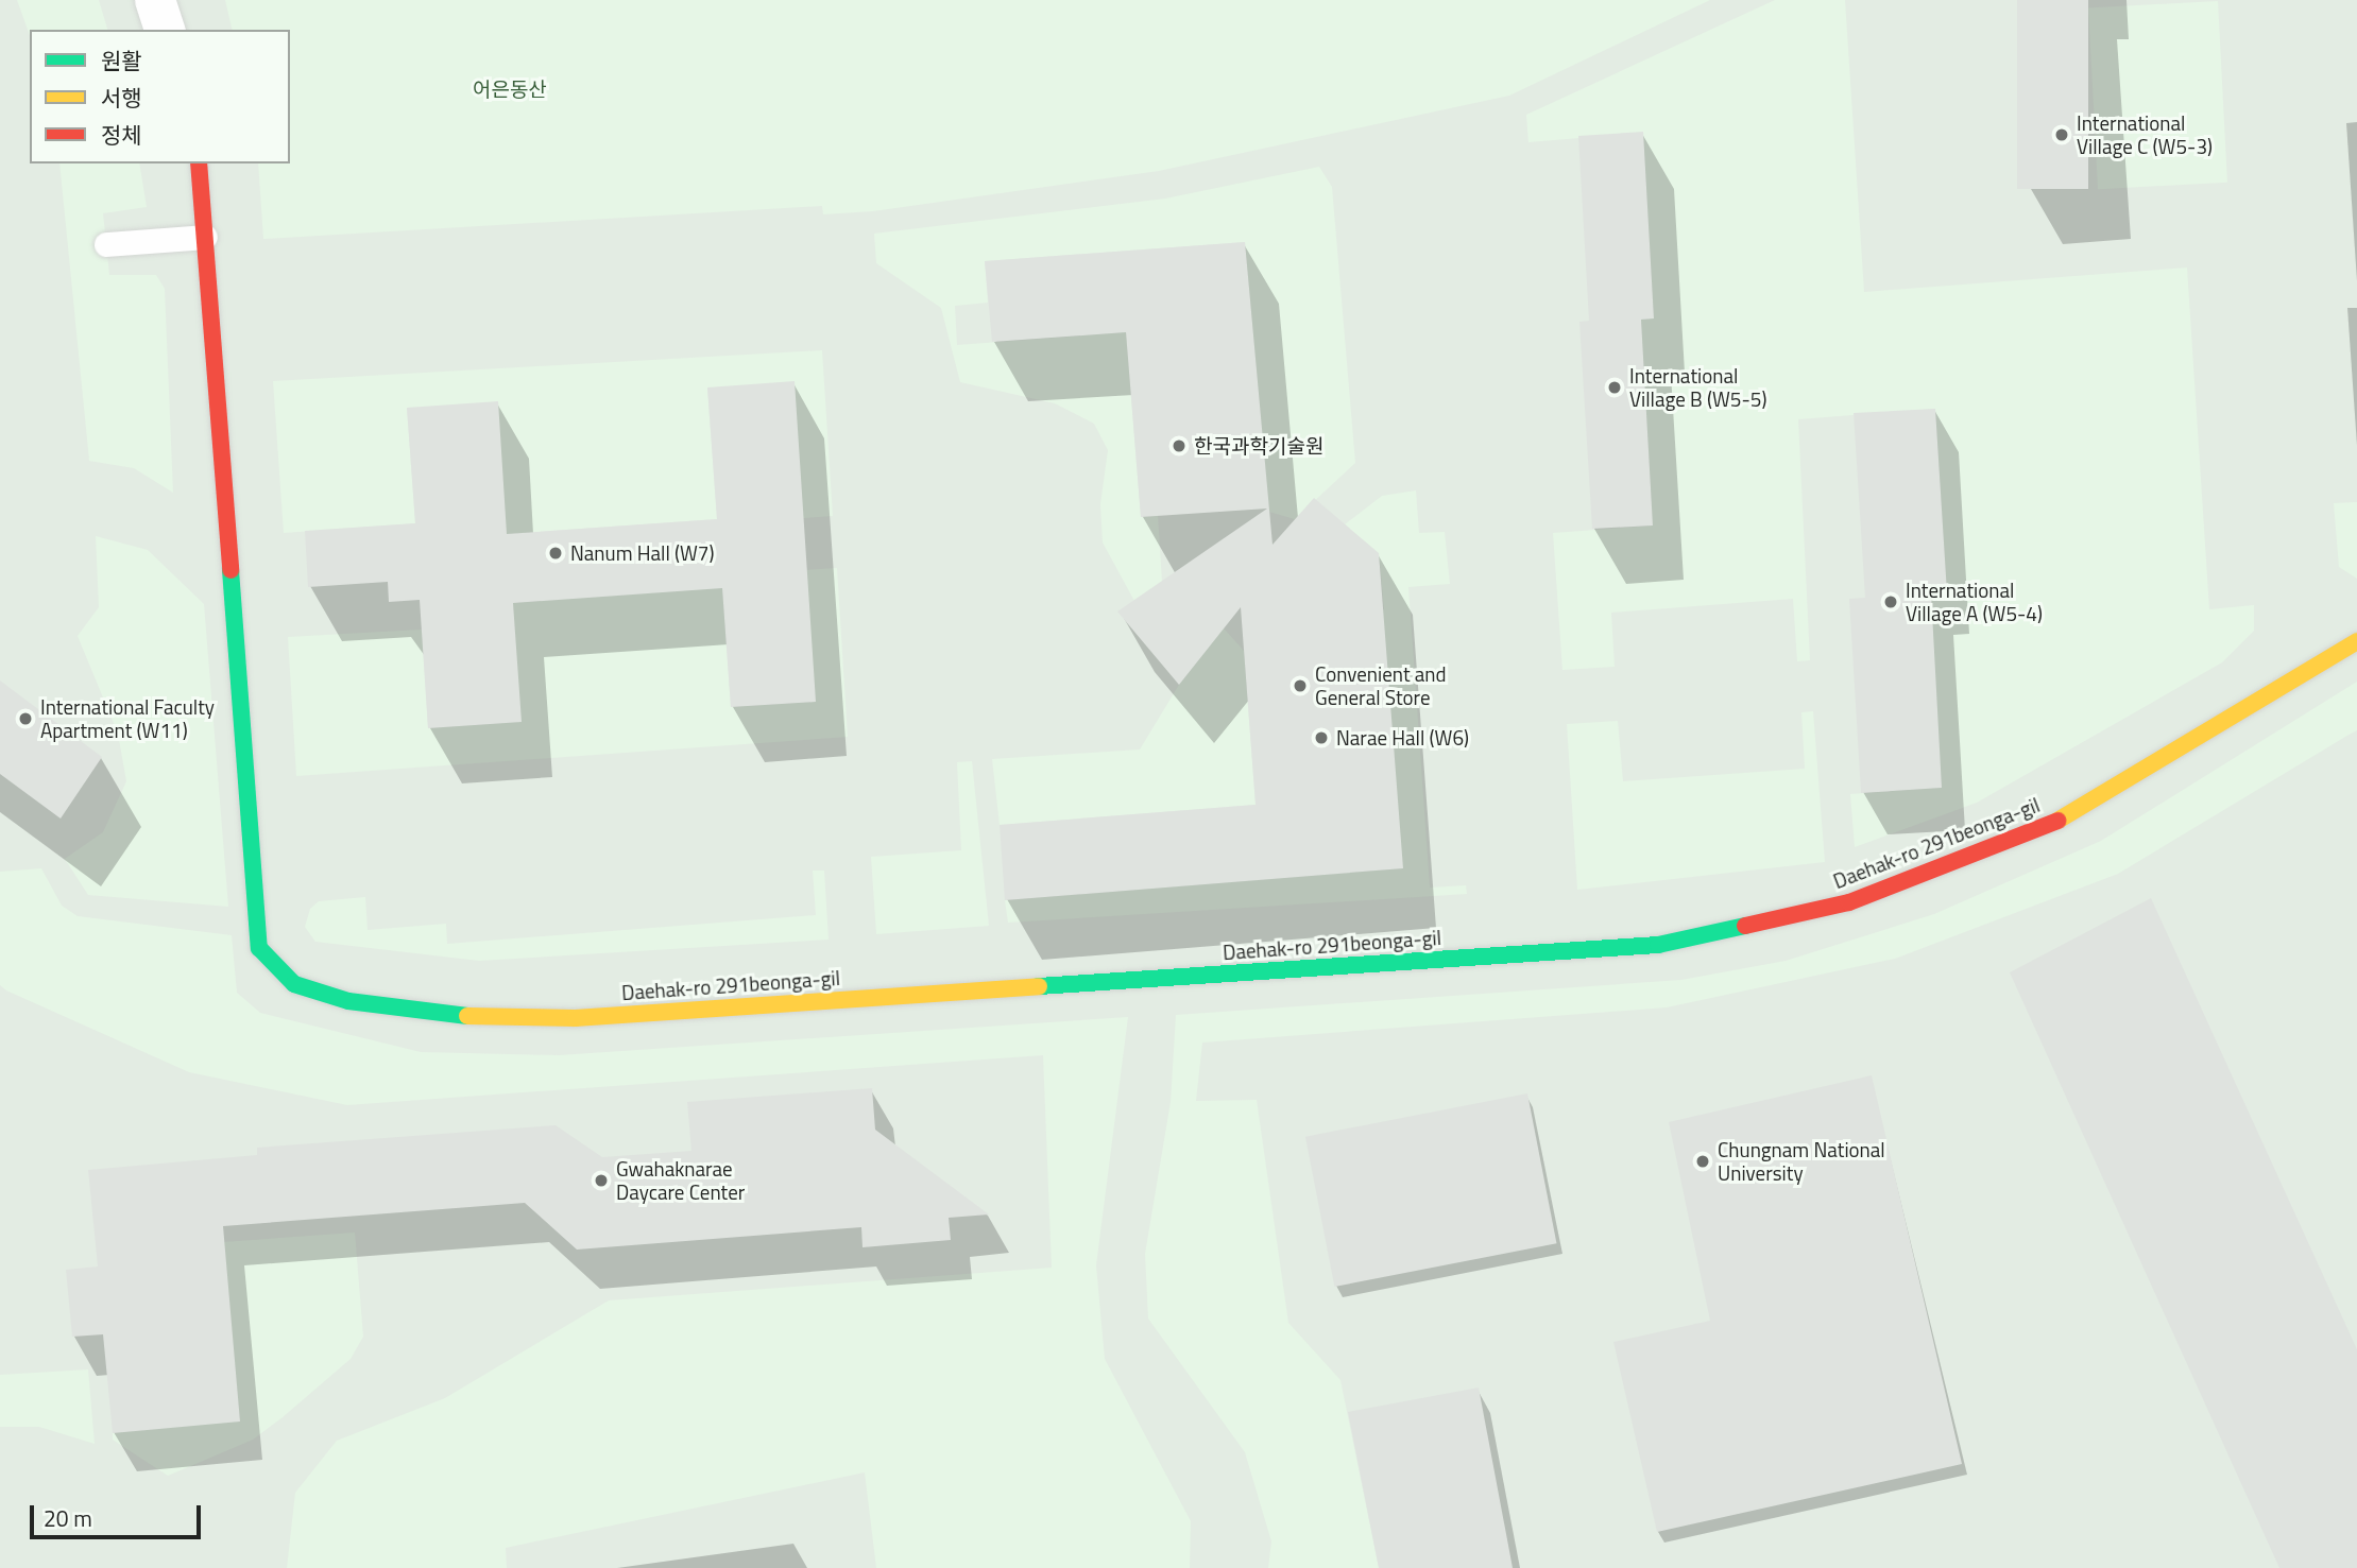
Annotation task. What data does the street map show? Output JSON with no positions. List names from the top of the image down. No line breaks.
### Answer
{"streets":{"street":["Daehak-ro 291beonga-gil"]},"parks":["어은동산"],"places":["International Village C (W5-3)","International Village B (W5-5)","한국과학기술원","Nanum Hall (W7)","International Village A (W5-4)","Convenient and General Store","International Faculty Apartment (W11)","Narae Hall (W6)","Chungnam National University","Gwahaknarae Daycare Center"],"legend":["원활","서행","정체"],"scale_bar":"20 m"}
